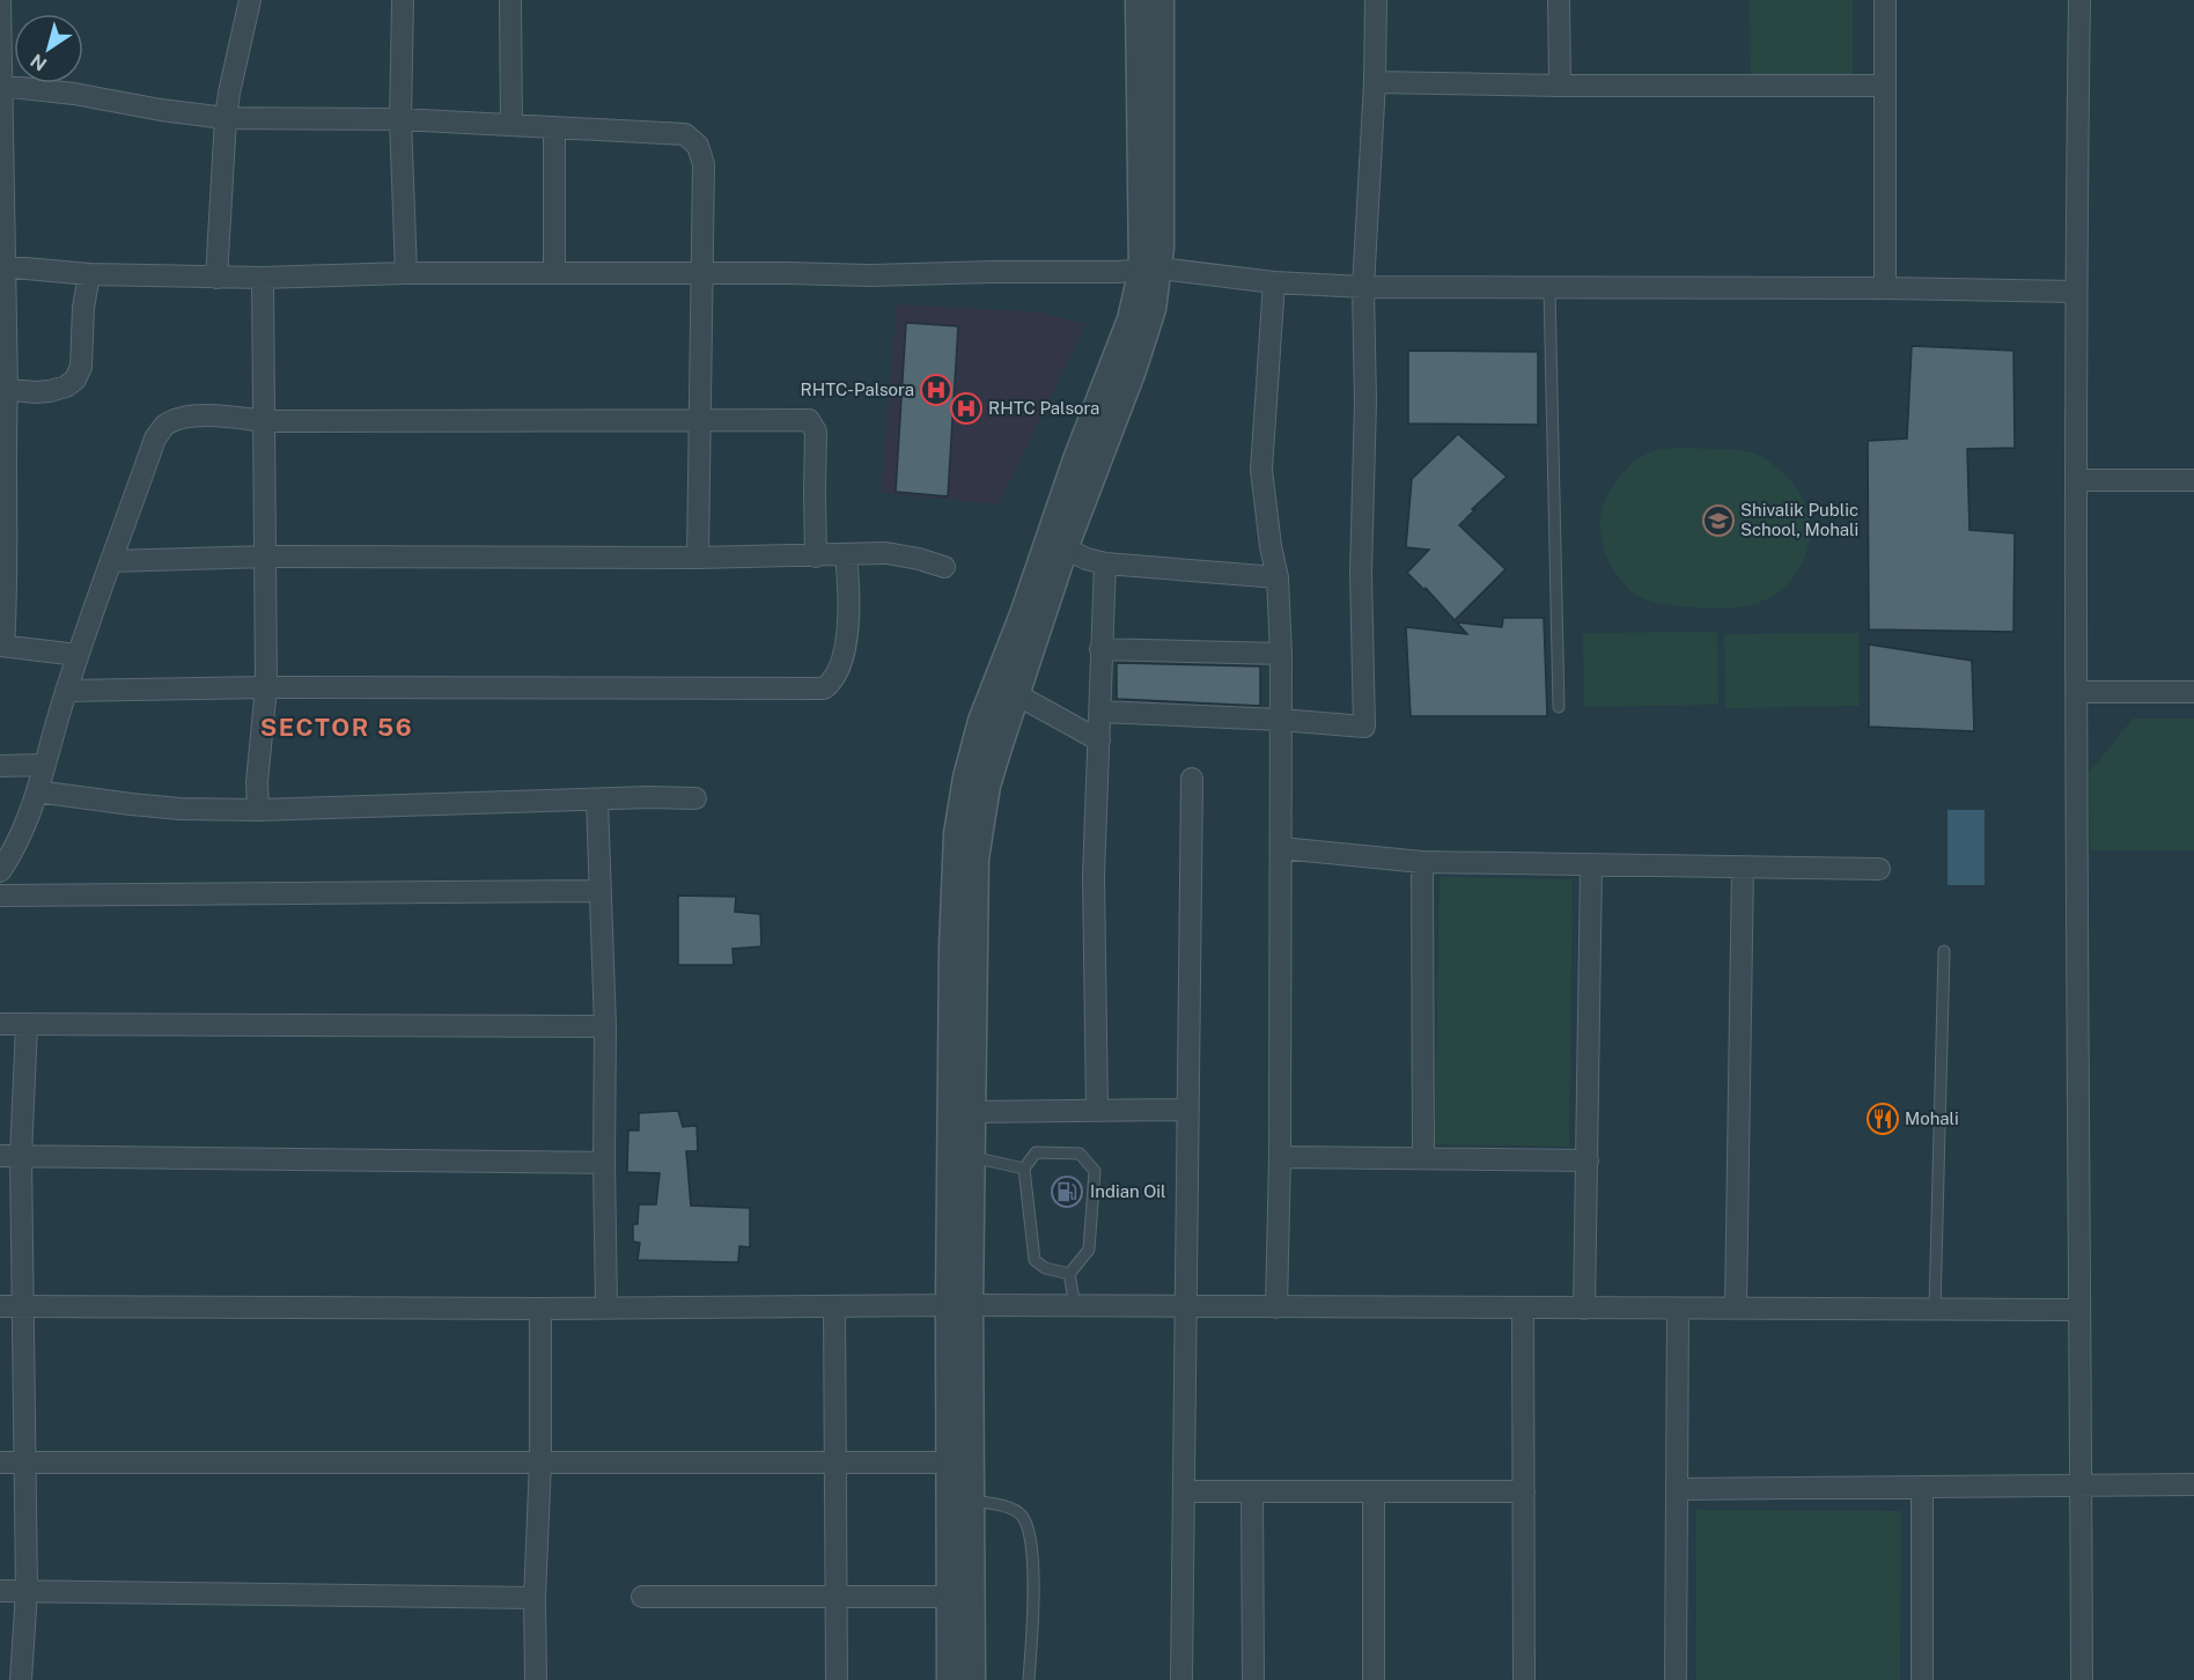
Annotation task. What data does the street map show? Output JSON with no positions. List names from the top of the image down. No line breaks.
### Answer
{"districts":["SECTOR 56"],"places":{"hospital":["RHTC-Palsora","RHTC Palsora"],"school or university":["Shivalik Public School, Mohali"],"restaurant":["Mohali"],"fuel station":["Indian Oil"]},"north":"bottom left"}
